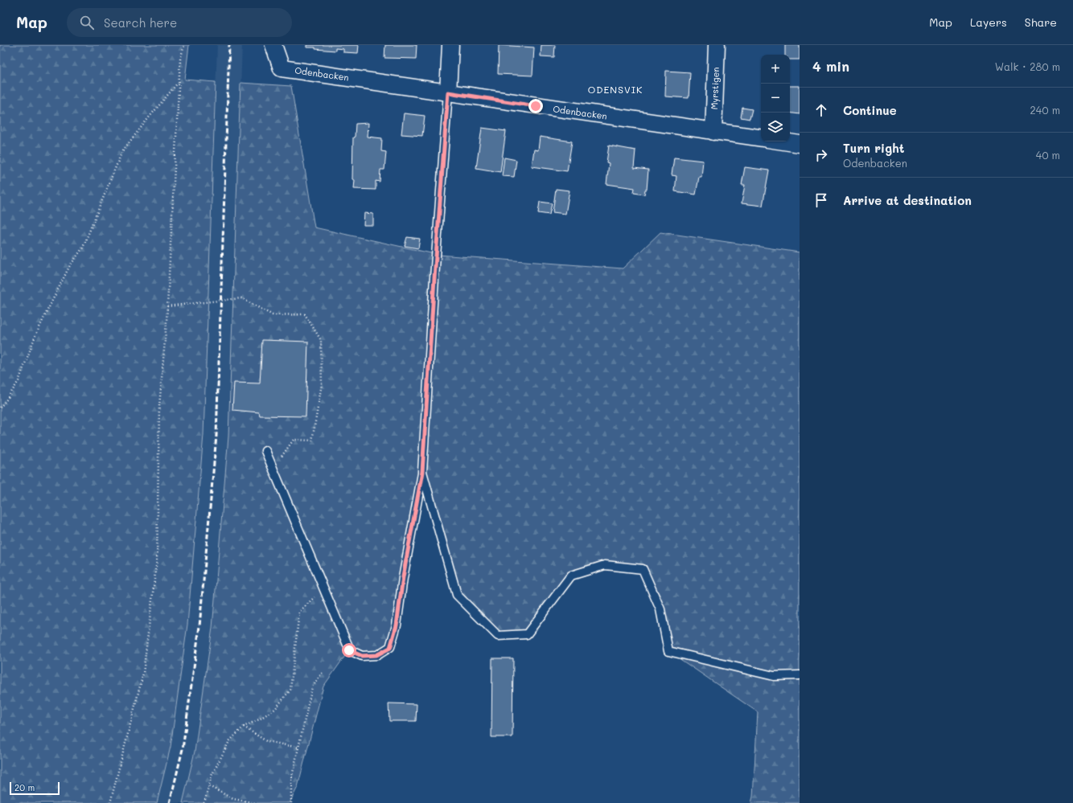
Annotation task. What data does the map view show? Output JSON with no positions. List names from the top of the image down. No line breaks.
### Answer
{"streets":{"street":["Odenbacken","Myrstigen"]},"crossings":[["Odenbacken","Myrstigen"]],"districts":["ODENSVIK"],"scale_bar":"20 m","page":{"header":"Map","search":"Search here","nav":["Map","Layers","Share"],"heading":["4 min","Walk · 280 m"],"map_buttons":["+","−"],"list":[["Continue","240 m"],["Turn right","Odenbacken","40 m"],"Arrive at destination"],"scale":"20 m"}}
